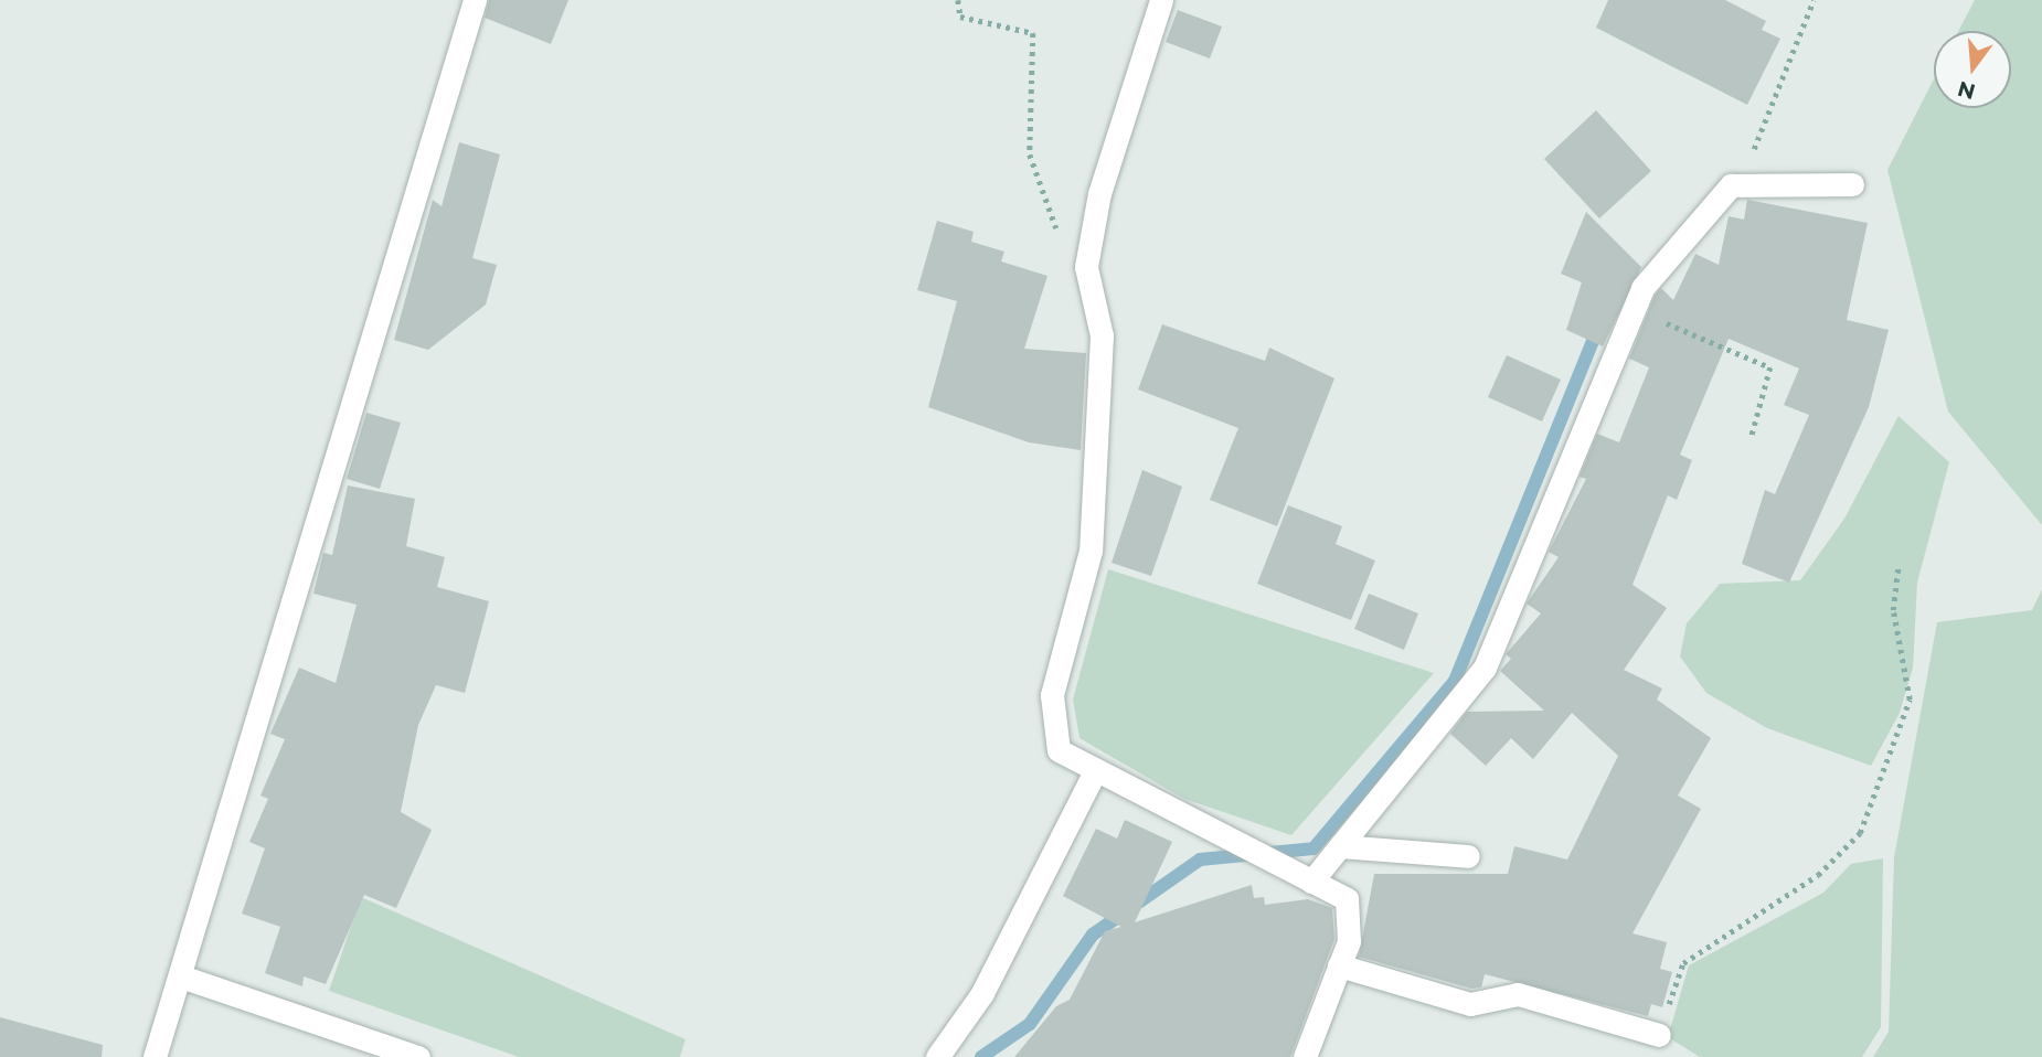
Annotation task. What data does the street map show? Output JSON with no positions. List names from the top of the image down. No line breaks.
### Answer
{"north":"bottom"}
